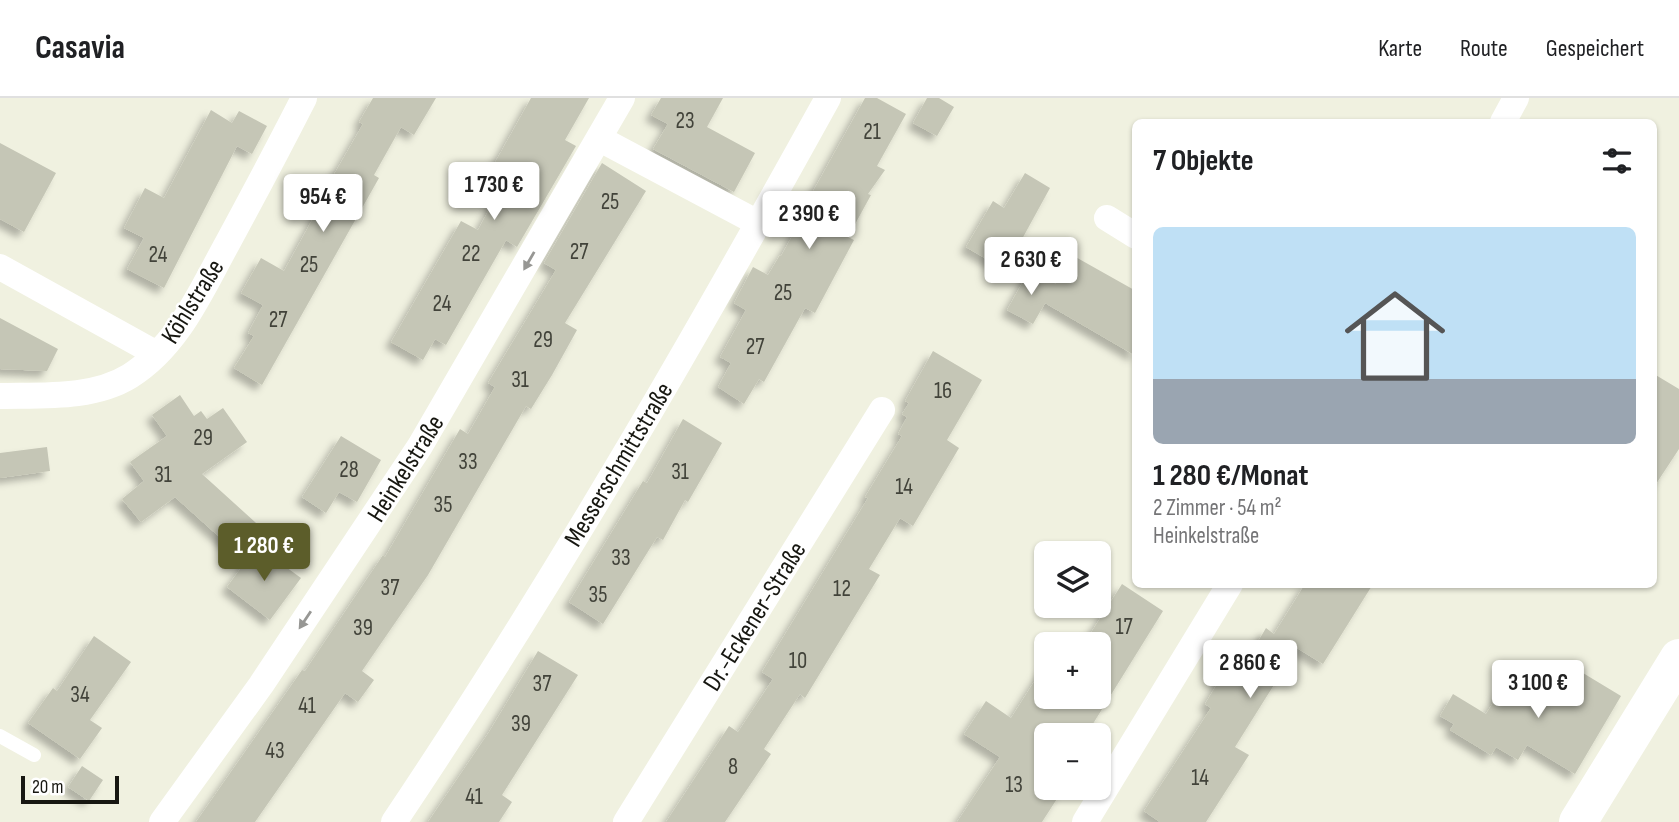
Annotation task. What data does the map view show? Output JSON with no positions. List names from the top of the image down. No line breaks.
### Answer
{"streets":{"street":["Köhlstraße","Messerschmittstraße","Heinkelstraße","Dr.-Eckener-Straße"]},"one_way":["Heinkelstraße"],"house_numbers":["23","21","25","27","22","24","25","25","24","27","29","27","31","16","29","33","28","31","31","14","35","33","37","12","35","17","39","10","37","34","41","39","43","8","14","13","41"],"scale_bar":"20 m","page":{"header":"Casavia","nav":["Karte","Route","Gespeichert"],"heading":"7 Objekte","price":["1 730 €","954 €","2 390 €","2 630 €","1 280 €","2 860 €","3 100 €"],"list":[{"name":"1 280 €/Monat","note":"2 Zimmer · 54 m² · Heinkelstraße"}],"map_buttons":["+","−"],"scale":"20 m"}}
